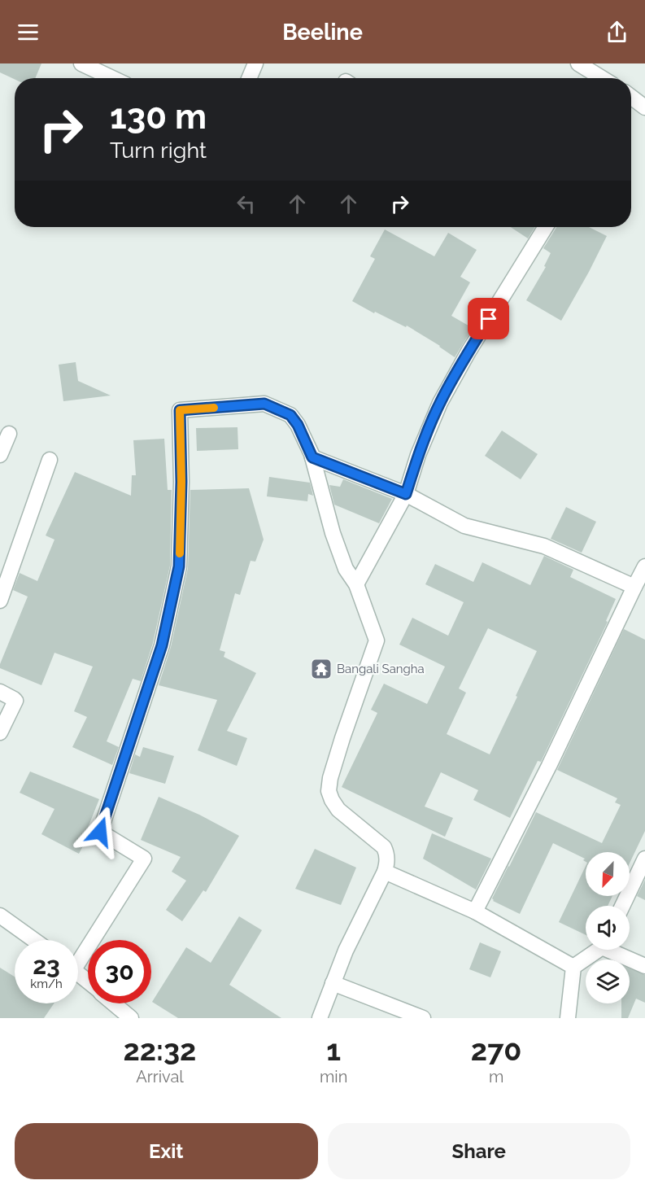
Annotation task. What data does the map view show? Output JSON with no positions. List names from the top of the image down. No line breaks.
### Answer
{"places":{"temple":["Bangali Sangha"]},"north":"bottom left","page":{"header":"Beeline","turn":["130 m","Turn right"],"speed":"23 km/h","limit":"30","eta":["22:32","Arrival","1","min","270","m"],"buttons":["Exit","Share"]}}
